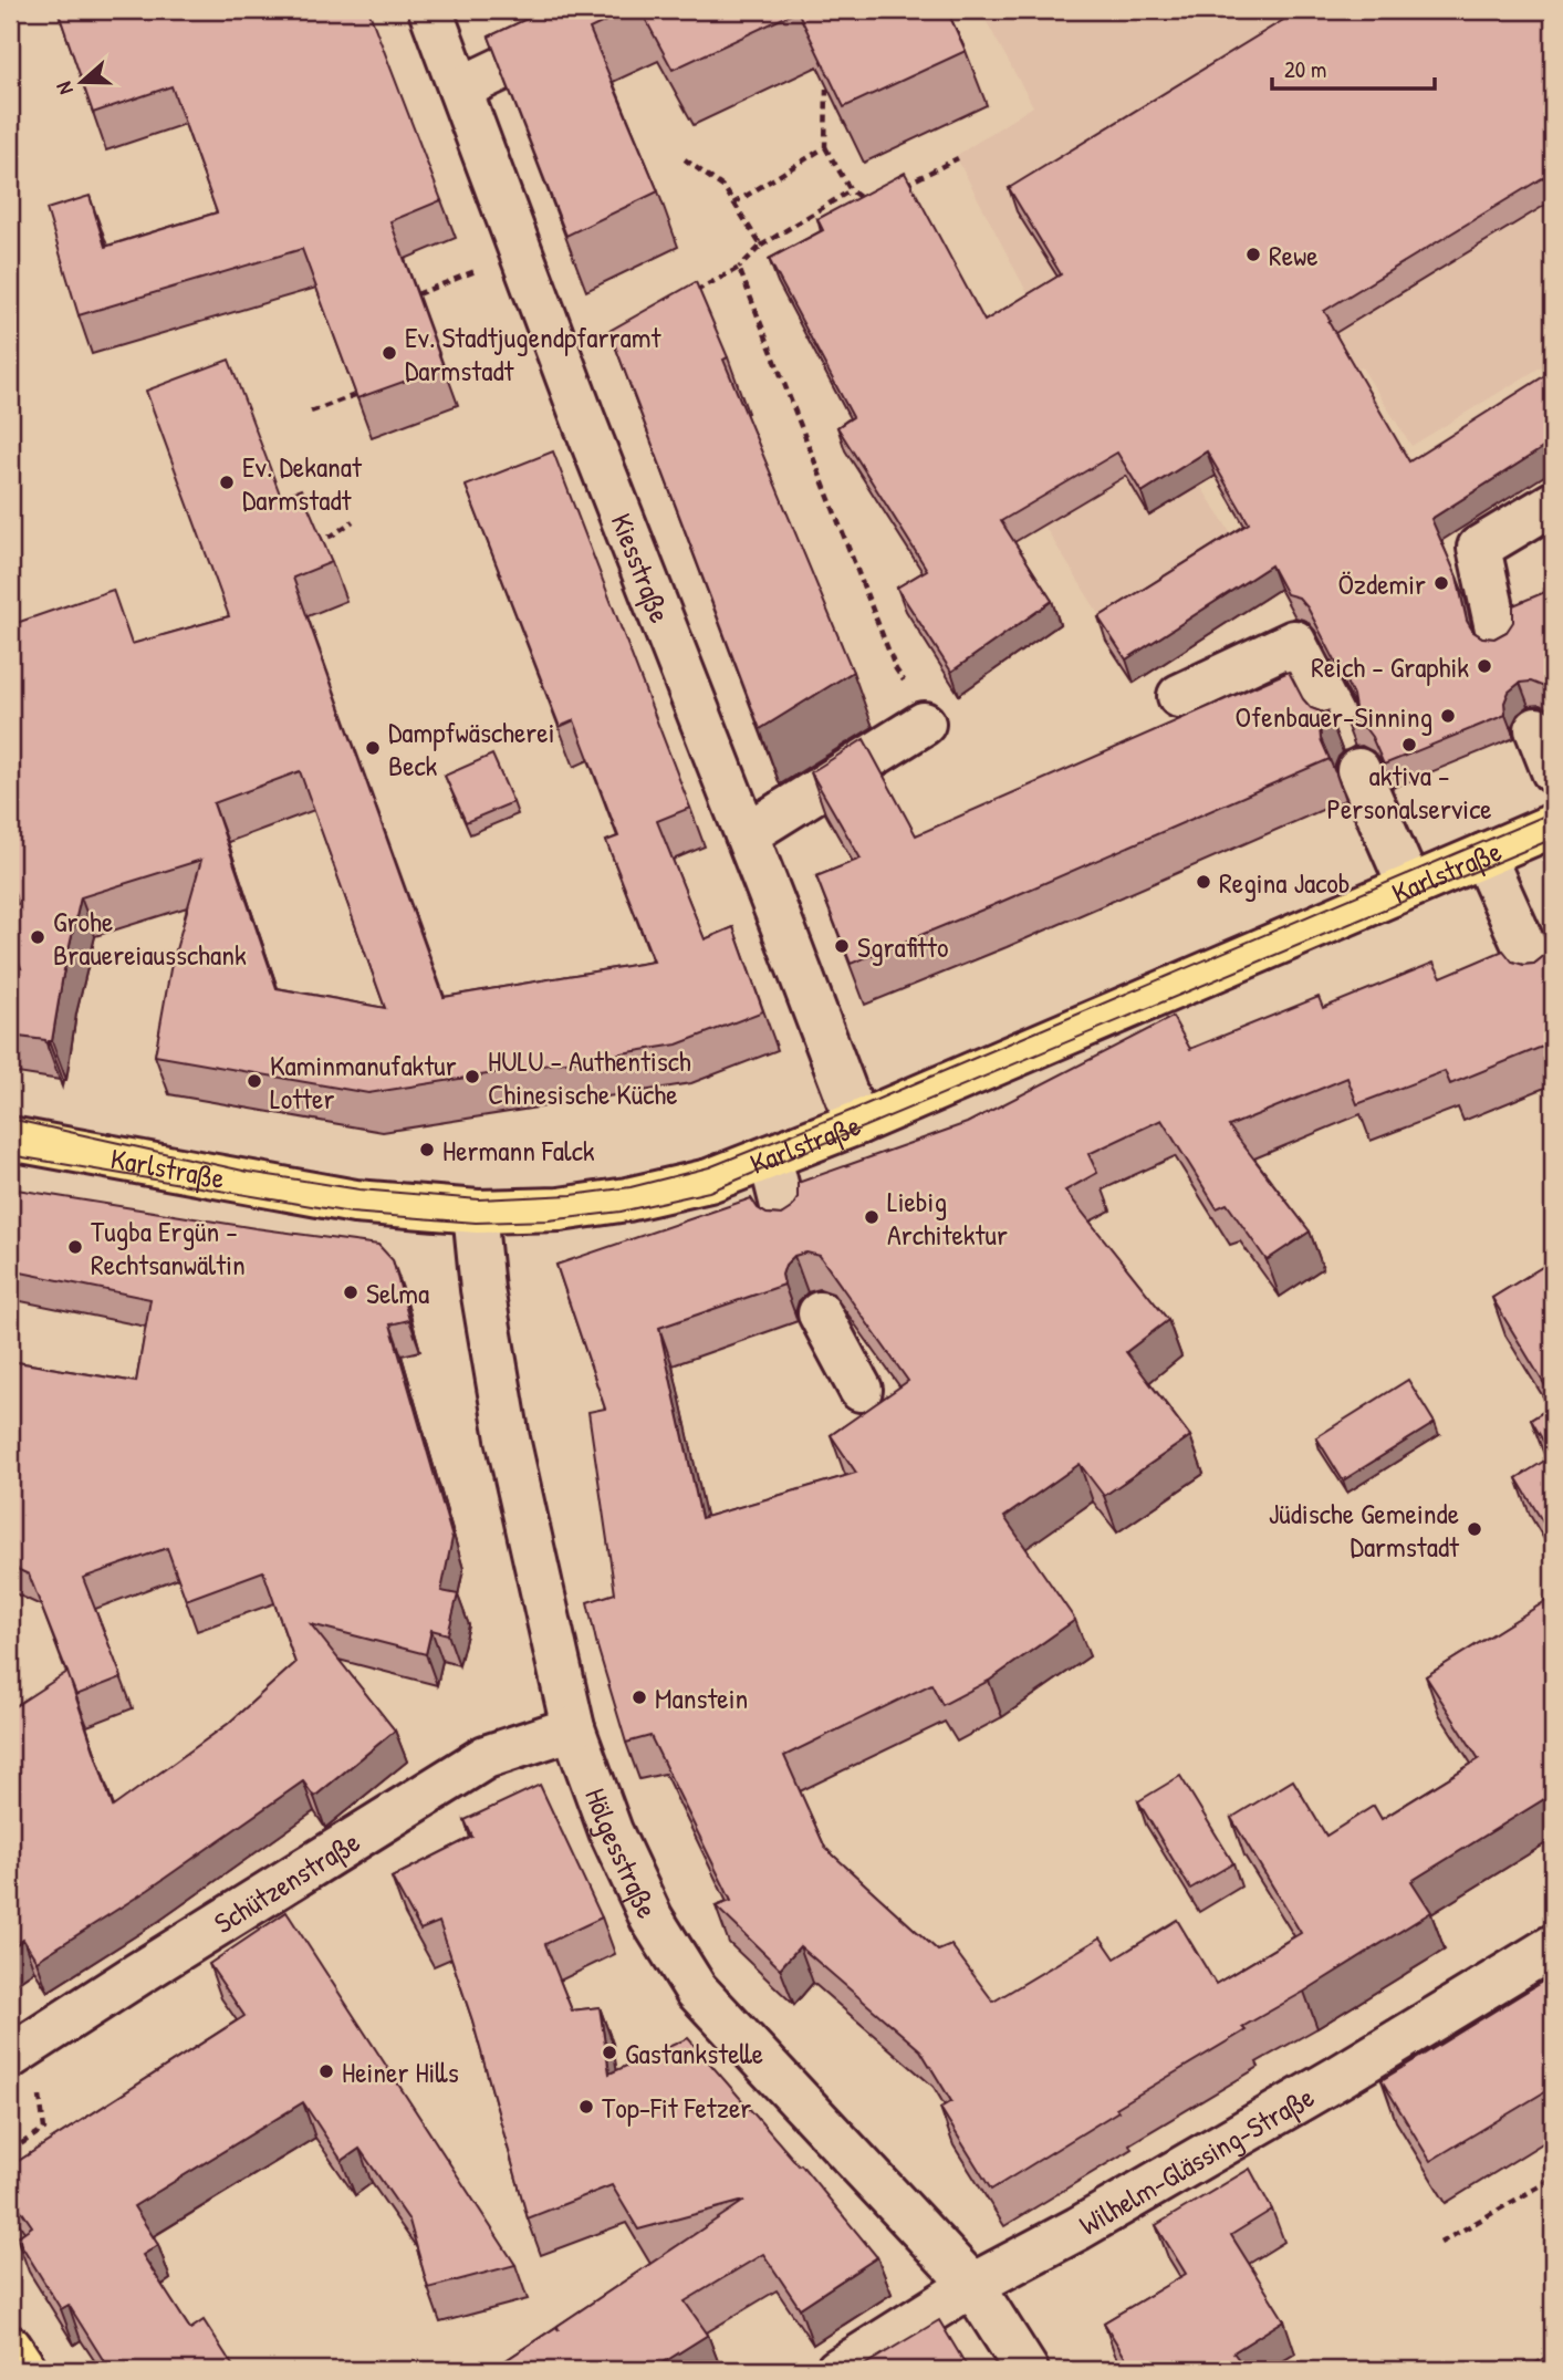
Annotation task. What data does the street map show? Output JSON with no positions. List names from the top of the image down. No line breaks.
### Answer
{"streets":{"main road":["Karlstraße"],"street":["Kiesstraße","Hölgesstraße","Schützenstraße","Wilhelm-Glässing-Straße"]},"crossings":[["Kiesstraße","Karlstraße"],["Karlstraße","Hölgesstraße"],["Hölgesstraße","Schützenstraße"],["Hölgesstraße","Wilhelm-Glässing-Straße"]],"places":["Rewe","Ev. Stadtjugendpfarramt Darmstadt","Ev. Dekanat Darmstadt","Özdemir","Reich - Graphik","Ofenbauer-Sinning","aktiva - Personalservice","Dampfwäscherei Beck","Regina Jacob","Grohe Brauereiausschank","Sgrafitto","HULU - Authentisch Chinesische Küche","Kaminmanufaktur Lotter","Hermann Falck","Liebig Architektur","Tugba Ergün - Rechtsanwältin","Selma","Jüdische Gemeinde Darmstadt","Manstein","Gastankstelle","Heiner Hills","Top-Fit Fetzer"],"scale_bar":"20 m","north":"left"}
